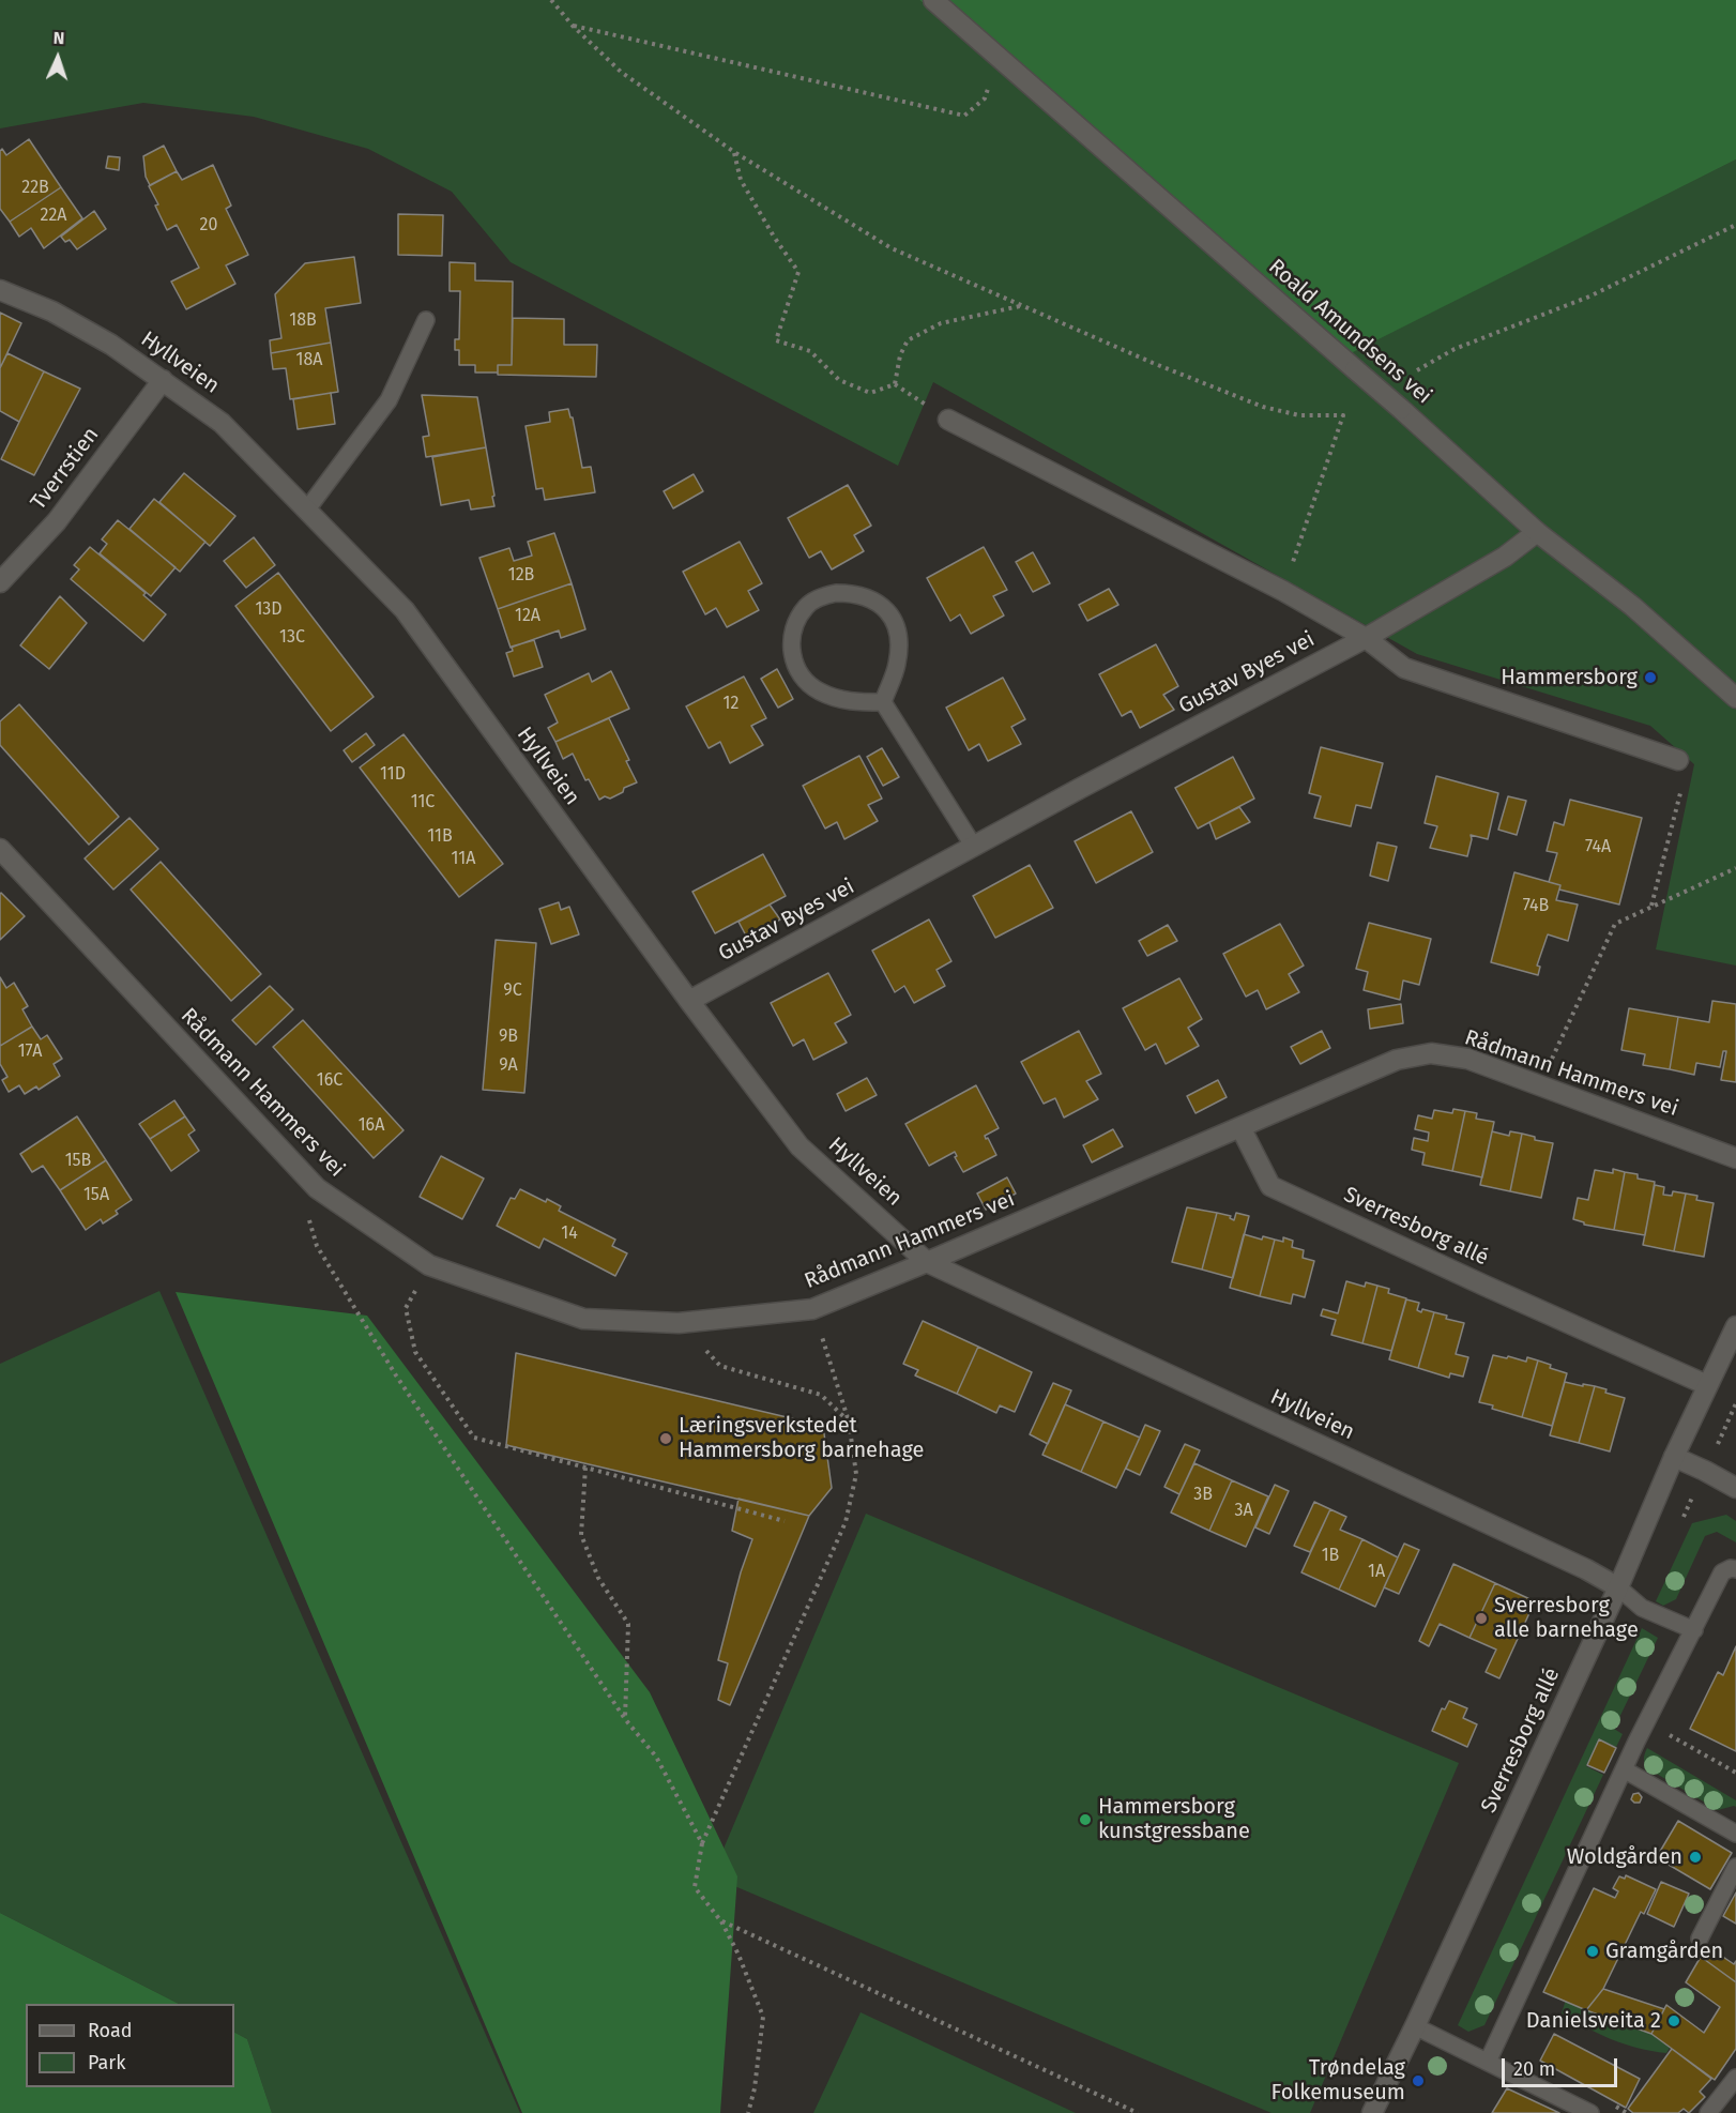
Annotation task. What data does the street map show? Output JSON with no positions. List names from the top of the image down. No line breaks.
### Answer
{"streets":{"street":["Roald Amundsens vei","Hyllveien","Tverrstien","Gustav Byes vei","Rådmann Hammers vei","Sverresborg allé"]},"crossings":[["Roald Amundsens vei","Gustav Byes vei"],["Hyllveien","Tverrstien"],["Hyllveien","Gustav Byes vei"],["Hyllveien","Rådmann Hammers vei"],["Hyllveien","Sverresborg allé"],["Rådmann Hammers vei","Sverresborg allé"]],"places":["Hammersborg","Læringsverkstedet Hammersborg barnehage","Sverresborg alle barnehage","Hammersborg kunstgressbane","Woldgården","Gramgården","Danielsveita 2","Trøndelag Folkemuseum"],"house_numbers":["22B","22A","20","18B","18A","12B","13D","12A","13C","12","11D","11C","11B","74A","11A","74B","9C","9B","17A","9A","16C","16A","15B","15A","14","3B","3A","1B","1A"],"legend":["Road","Park"],"scale_bar":"20 m","north":"top"}
